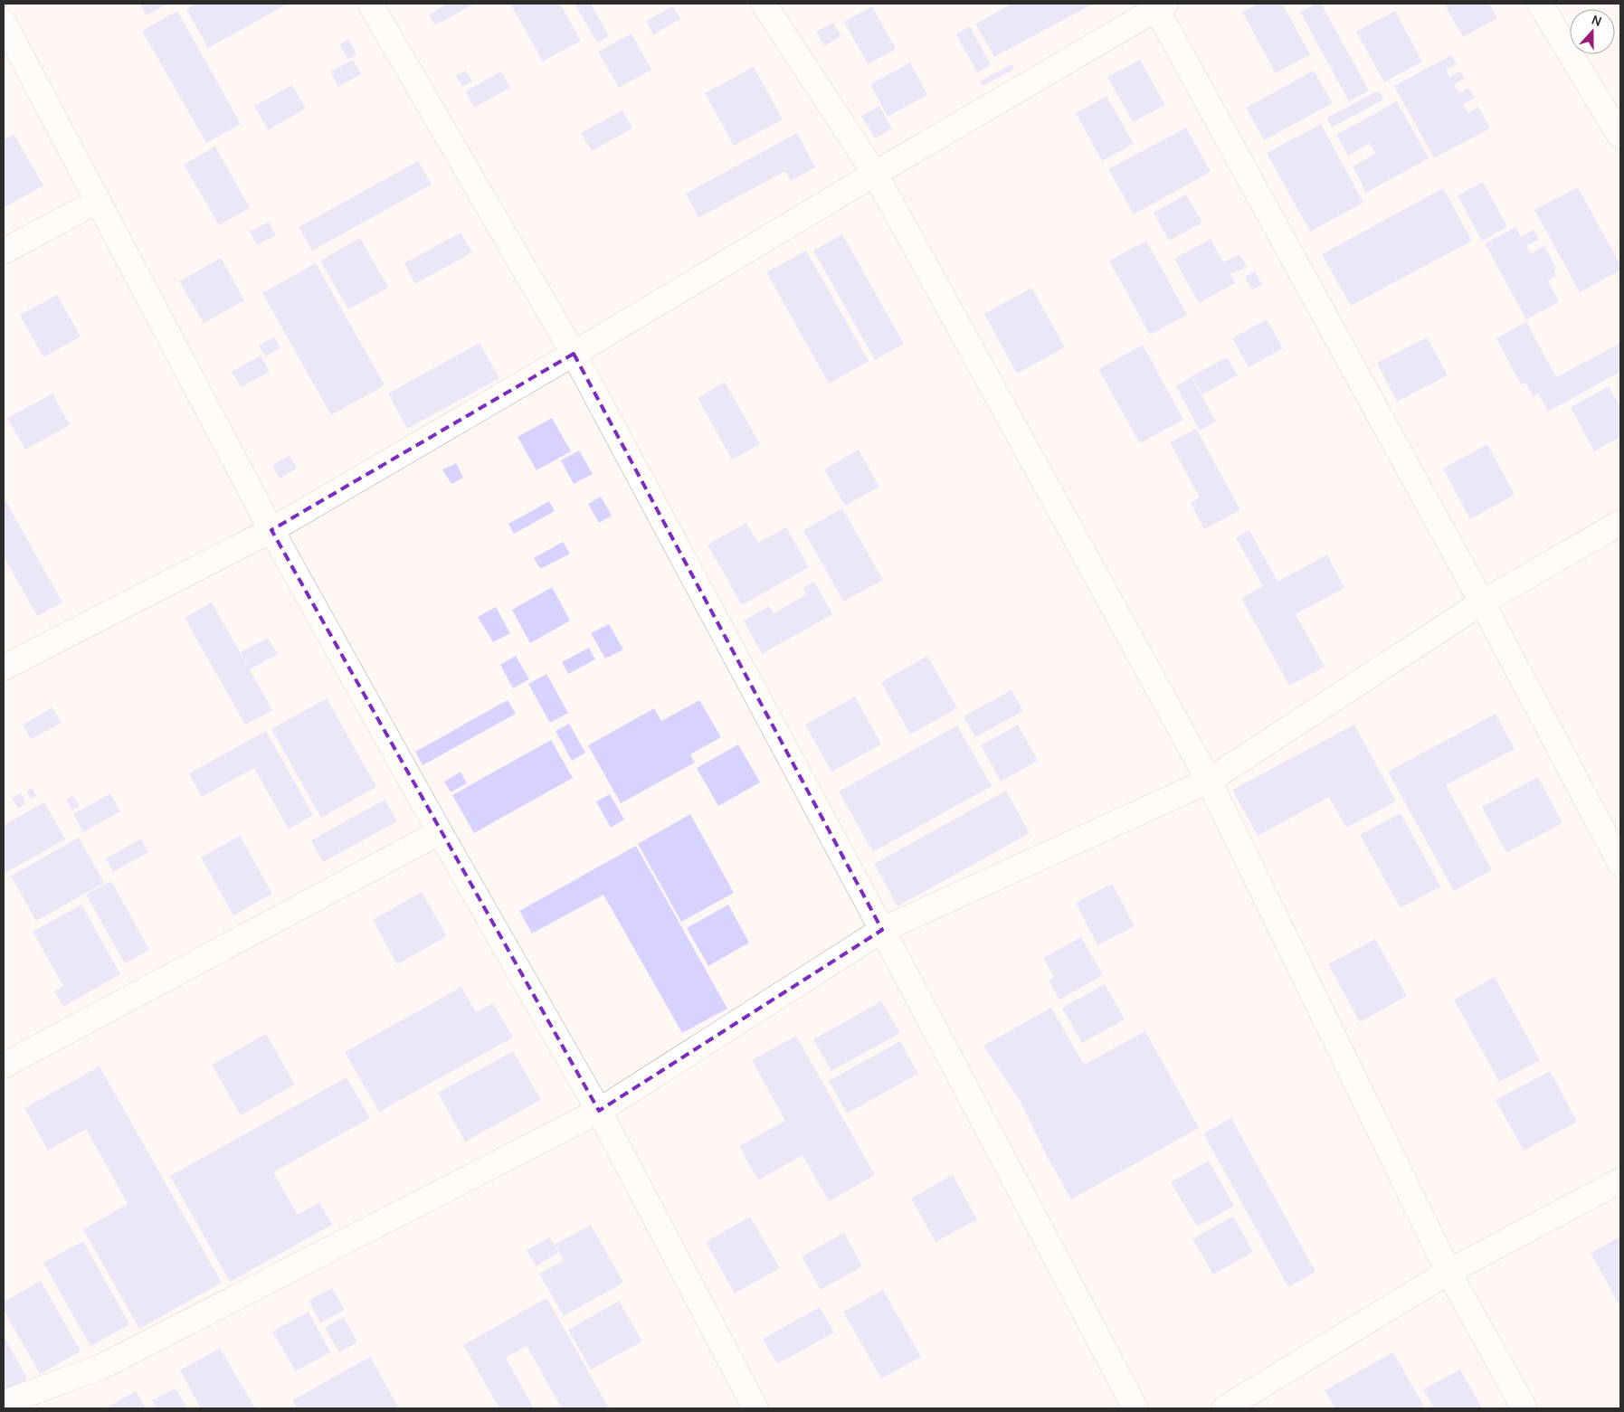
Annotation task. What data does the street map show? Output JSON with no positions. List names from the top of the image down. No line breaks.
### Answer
{"north":"top"}
